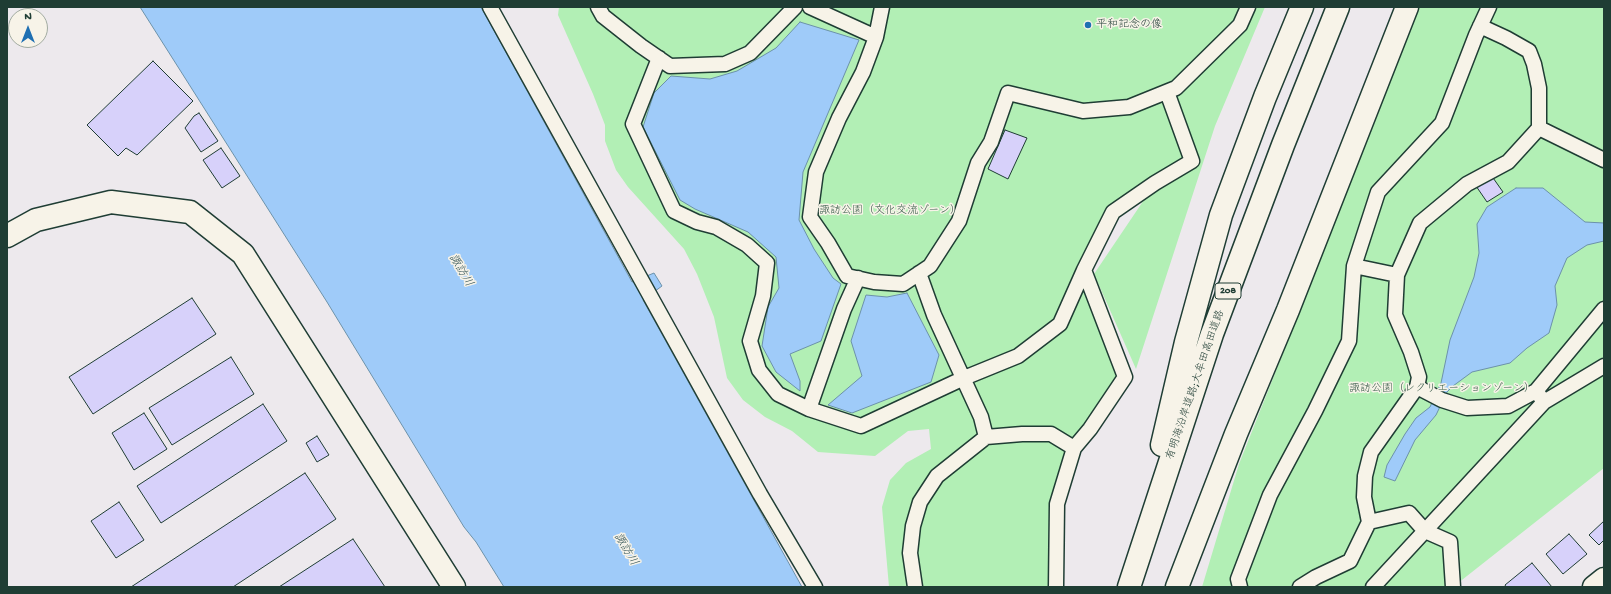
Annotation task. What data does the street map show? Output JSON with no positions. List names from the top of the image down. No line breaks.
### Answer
{"streets":{"main road":["208","有明海沿岸道路;大牟田高田道路"]},"water":["諏訪川"],"parks":["諏訪公園（文化交流ゾーン）","諏訪公園（レクリエーションゾーン）"],"places":["平和記念の像"],"north":"top"}
